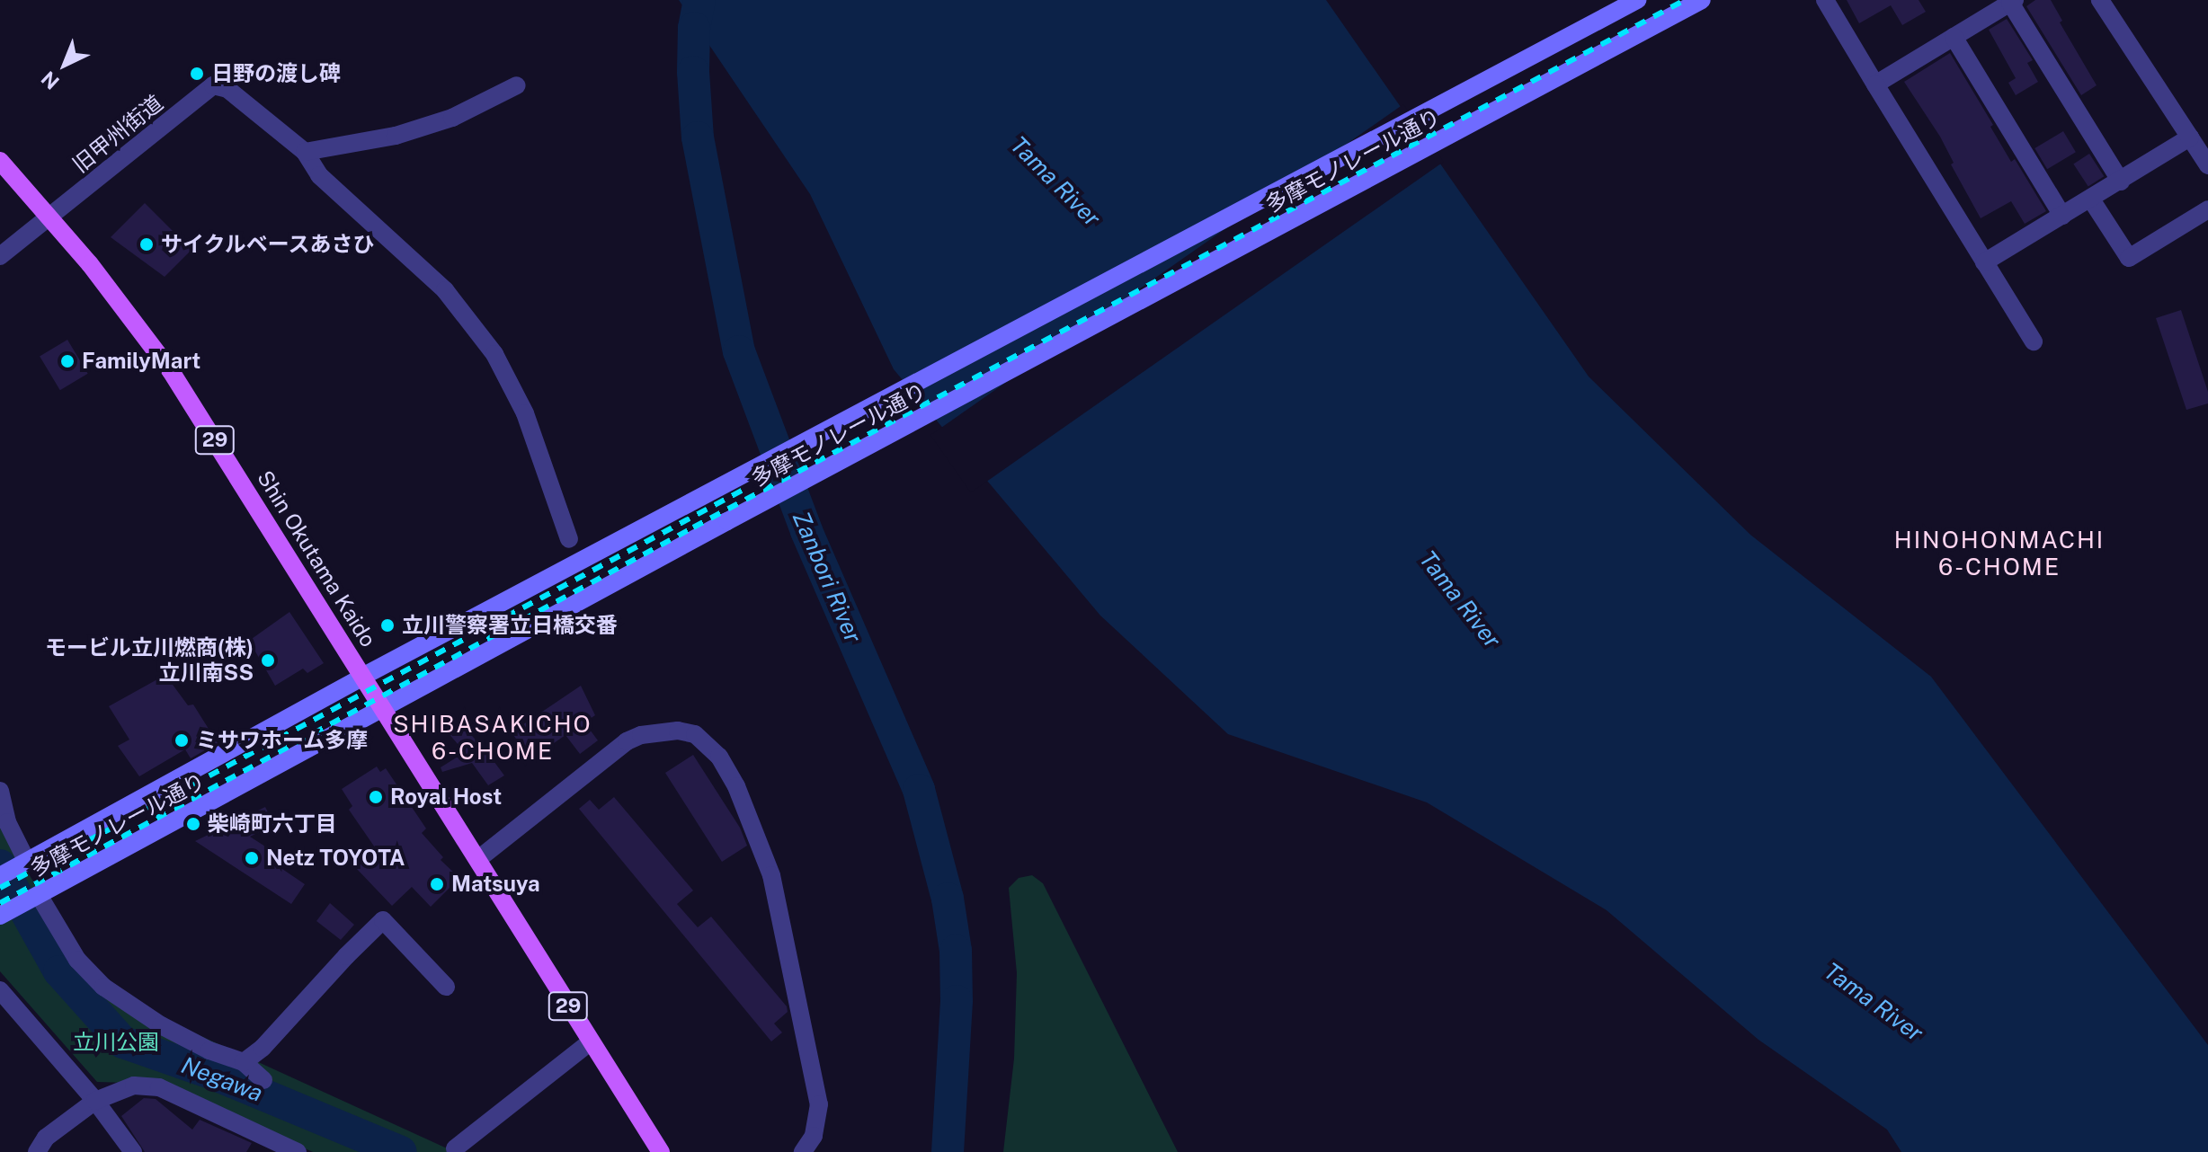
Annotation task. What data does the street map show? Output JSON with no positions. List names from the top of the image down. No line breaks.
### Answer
{"streets":{"main road":["多摩モノレール通り","29","Shin Okutama Kaido"],"street":["旧甲州街道"]},"crossings":[["旧甲州街道","Shin Okutama Kaido"],["多摩モノレール通り","29"],["多摩モノレール通り","Shin Okutama Kaido"],["29","Shin Okutama Kaido"]],"districts":["HINOHONMACHI 6-CHOME","SHIBASAKICHO 6-CHOME"],"water":["Tama River","Zanbori River","Negawa"],"parks":["立川公園"],"places":["日野の渡し碑","サイクルベースあさひ","FamilyMart","立川警察署立日橋交番","モービル立川燃商(株) 立川南SS","ミサワホーム多摩","Royal Host","柴崎町六丁目","Netz TOYOTA","Matsuya"],"north":"bottom left"}
